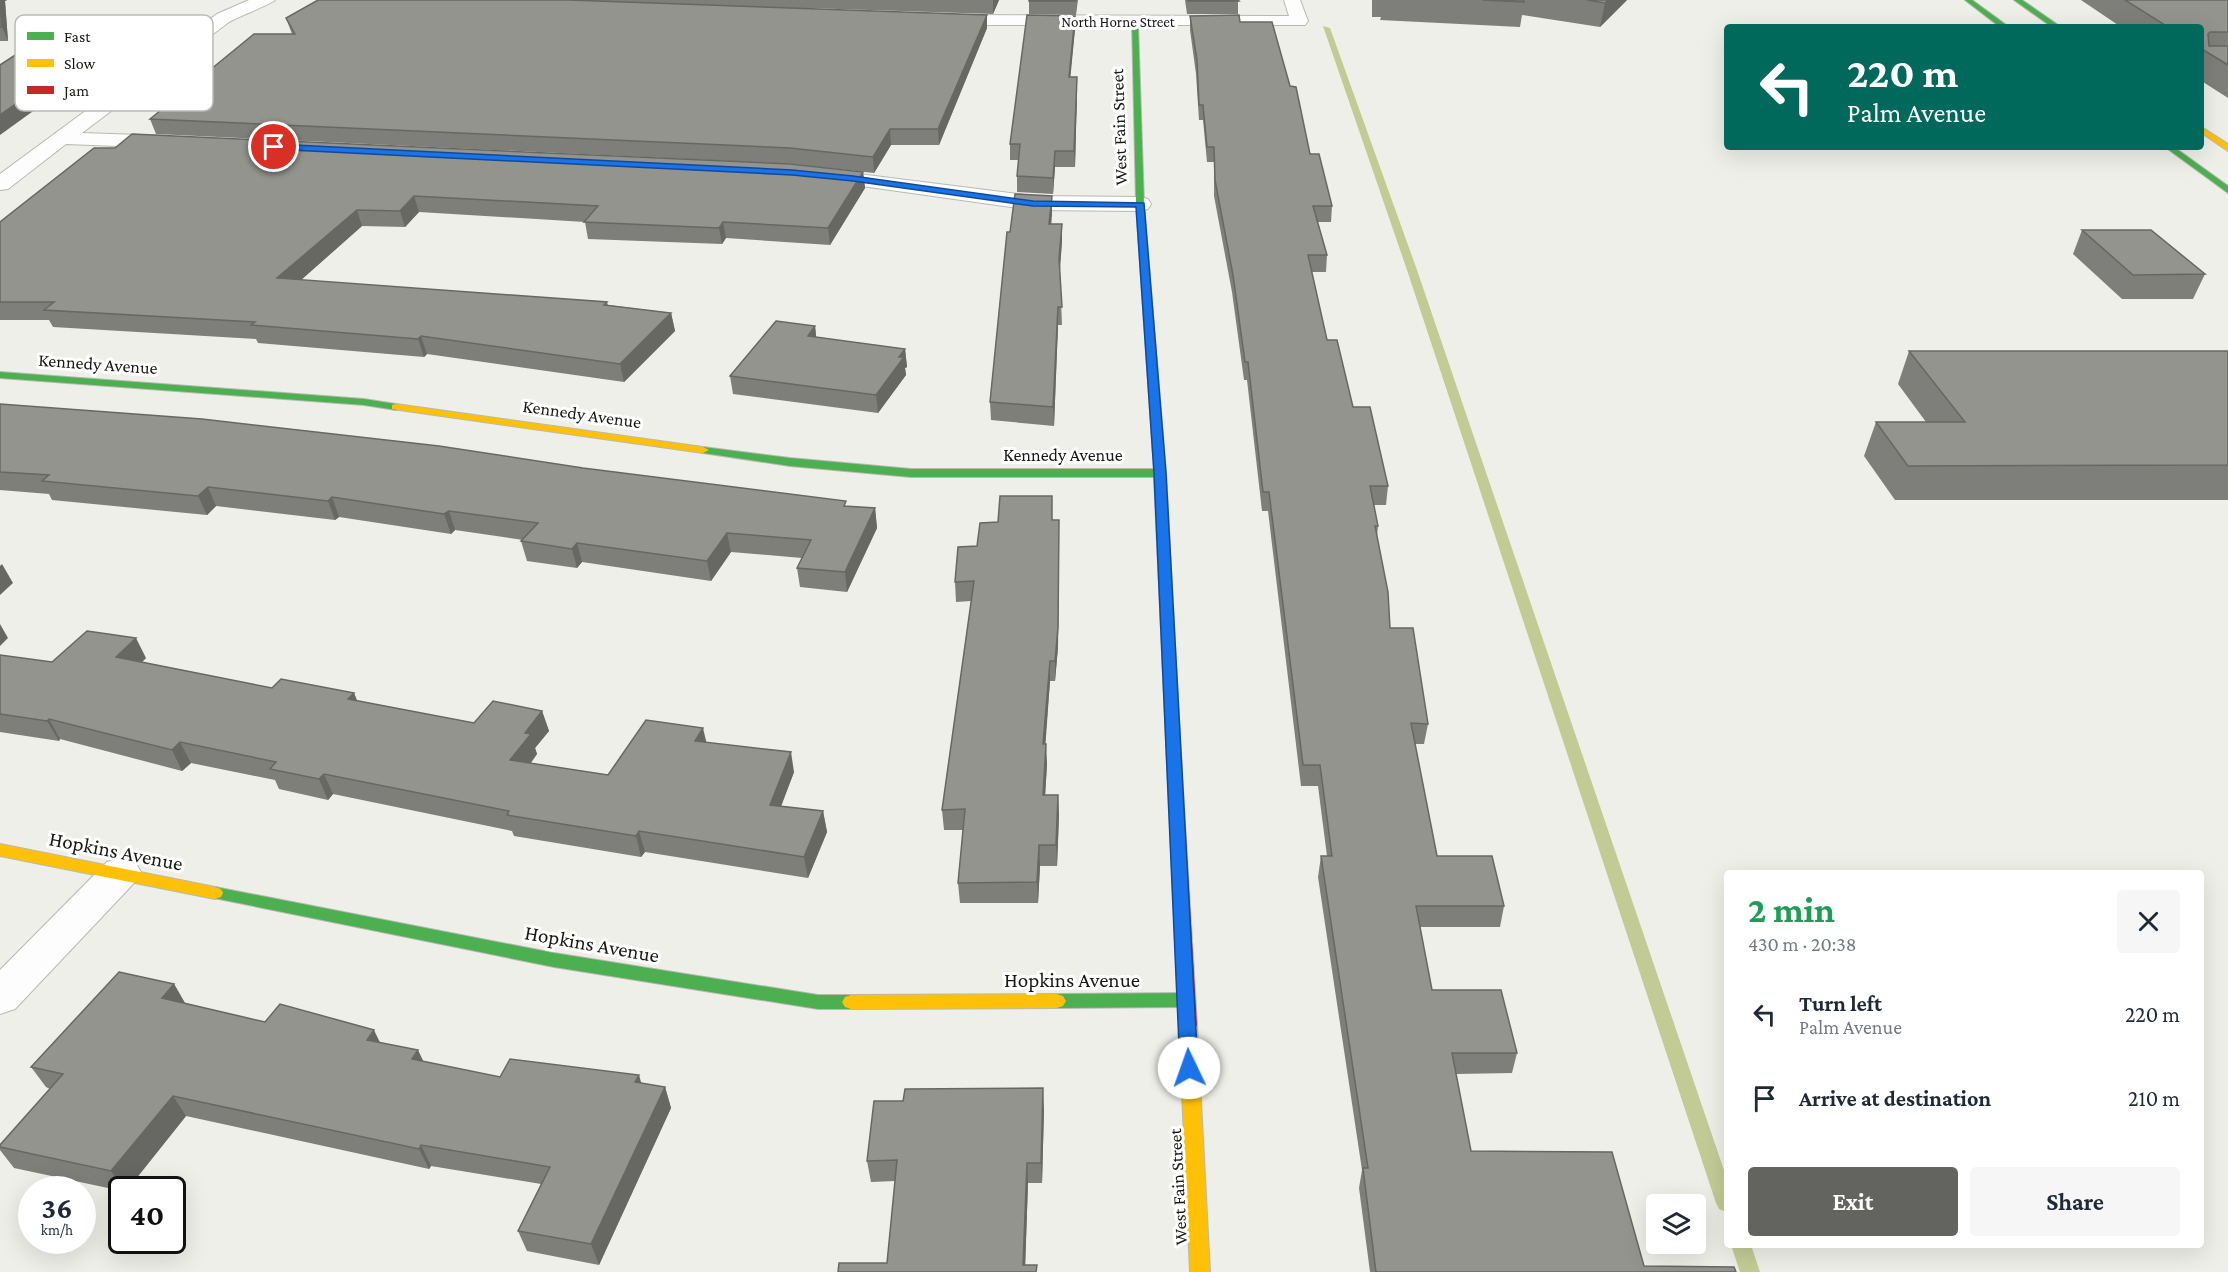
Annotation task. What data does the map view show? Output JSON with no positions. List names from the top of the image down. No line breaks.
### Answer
{"streets":{"street":["North Horne Street","West Fain Street","Kennedy Avenue","Hopkins Avenue"]},"crossings":[["North Horne Street","West Fain Street"],["West Fain Street","Kennedy Avenue"],["West Fain Street","Hopkins Avenue"]],"legend":["Fast","Slow","Jam"],"page":{"turn":["220 m","Palm Avenue"],"heading":["2 min","430 m · 20:38"],"list":[{"name":"Turn left","note":"Palm Avenue","value":"220 m"},{"name":"Arrive at destination","value":"210 m"}],"buttons":["Exit","Share"],"speed":"36 km/h","limit":"40"}}
